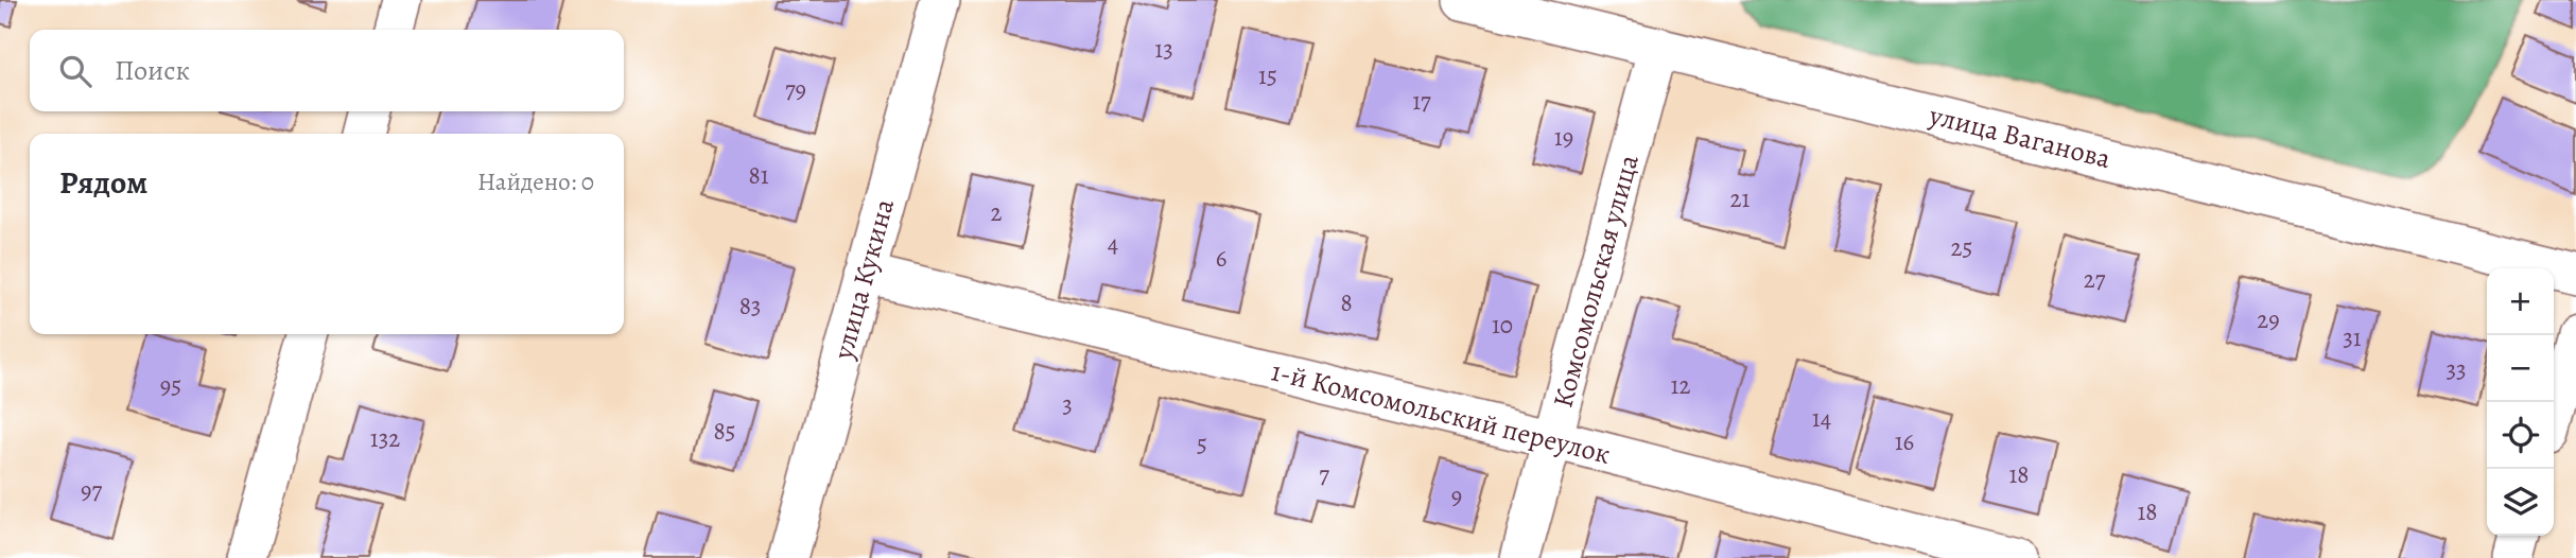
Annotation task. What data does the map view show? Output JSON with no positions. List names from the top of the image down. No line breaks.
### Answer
{"streets":{"street":["улица Ваганова","улица Кукина","Комсомольская улица","1-й Комсомольский переулок"]},"crossings":[["улица Ваганова","Комсомольская улица"],["улица Кукина","1-й Комсомольский переулок"],["Комсомольская улица","1-й Комсомольский переулок"]],"house_numbers":["13","15","79","17","19","81","21","2","4","25","6","27","8","83","29","10","31","33","95","12","3","14","85","132","16","5","7","18","97","9","18"],"page":{"search":"Поиск","heading":["Рядом","Найдено: 0"],"map_buttons":["+","−"]}}
